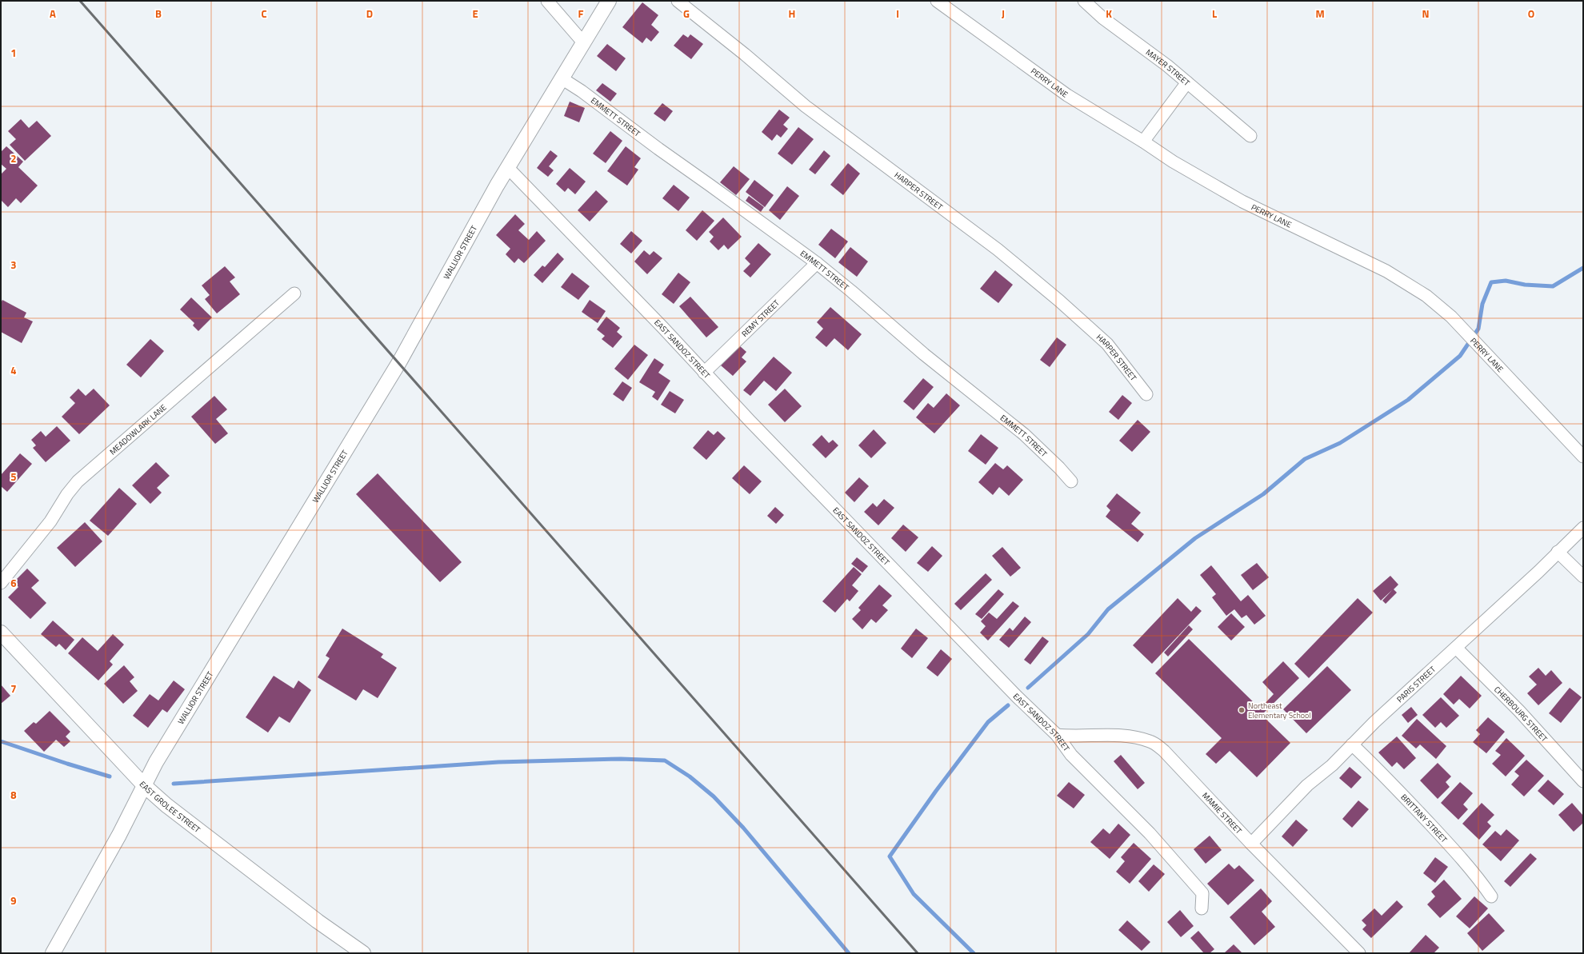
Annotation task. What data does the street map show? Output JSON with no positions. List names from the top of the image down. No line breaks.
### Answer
{"streets":{"street":["MAYER STREET","PERRY LANE","EMMETT STREET","HARPER STREET","WALLIOR STREET","REMY STREET","EAST SANDOZ STREET","MEADOWLARK LANE","PARIS STREET","CHERBOURG STREET","EAST GROLEE STREET","MAMIE STREET","BRITTANY STREET"]},"crossings":[["EMMETT STREET","WALLIOR STREET"],["EMMETT STREET","REMY STREET"],["WALLIOR STREET","EAST SANDOZ STREET"],["WALLIOR STREET","EAST GROLEE STREET"],["REMY STREET","EAST SANDOZ STREET"],["EAST SANDOZ STREET","MAMIE STREET"],["PARIS STREET","CHERBOURG STREET"],["PARIS STREET","MAMIE STREET"],["PARIS STREET","BRITTANY STREET"]],"places":["Northeast Elementary School"],"grid":{"columns":["A","B","C","D","E","F","G","H","I","J","K","L","M","N","O"],"rows":["1","2","3","4","5","6","7","8","9"]}}
